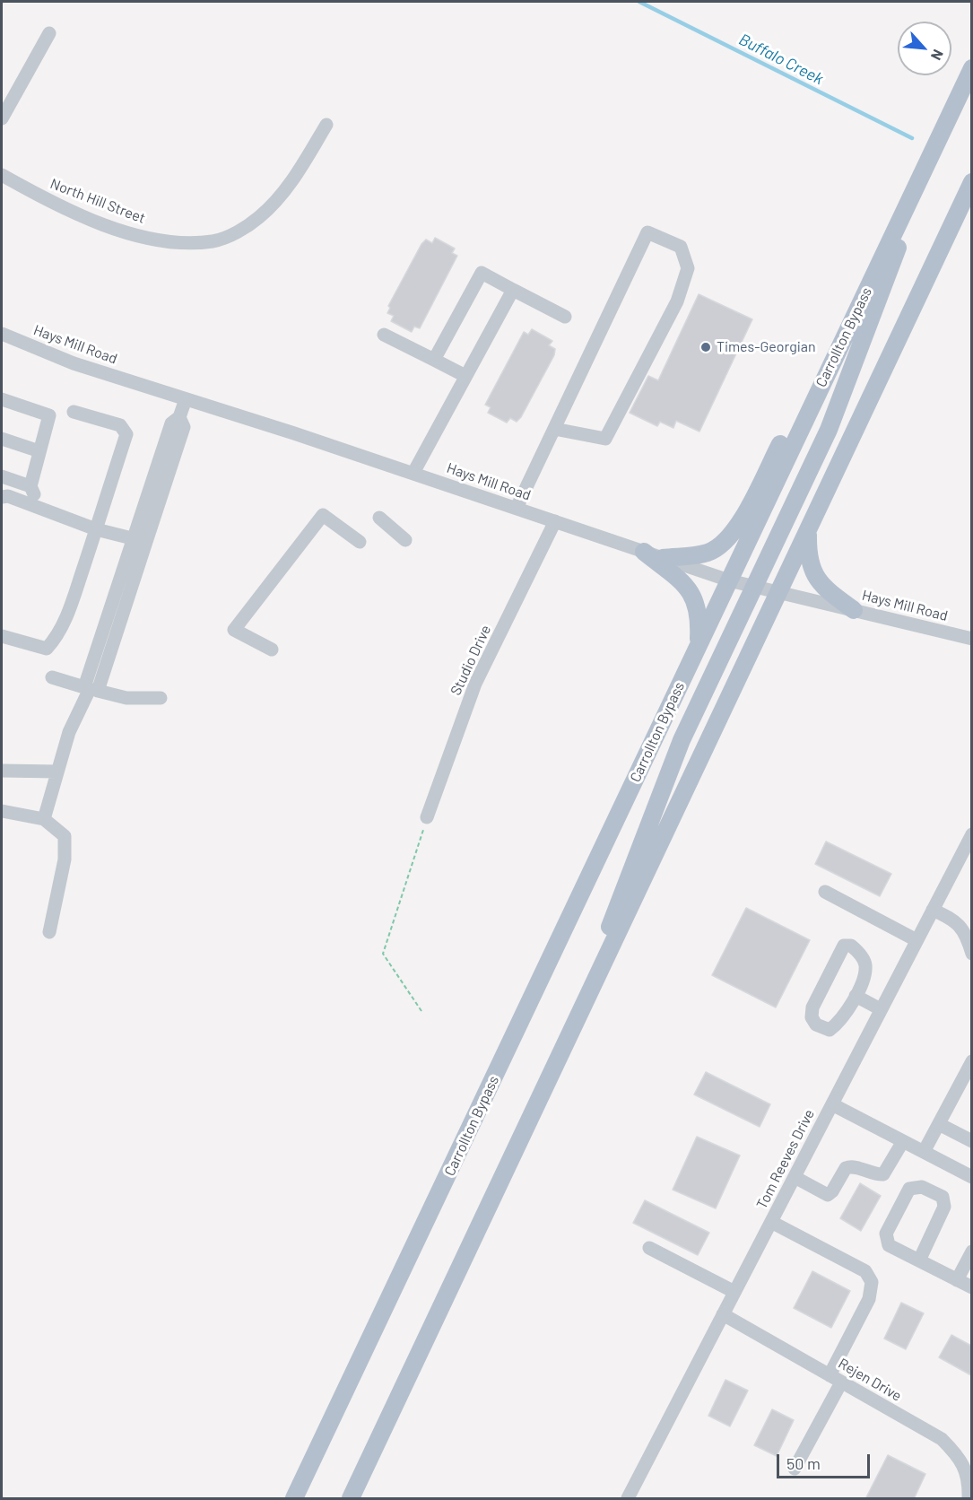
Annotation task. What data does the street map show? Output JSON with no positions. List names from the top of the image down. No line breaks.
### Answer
{"streets":{"main road":["Carrollton Bypass"],"street":["North Hill Street","Hays Mill Road","Studio Drive","Tom Reeves Drive","Rejen Drive"]},"crossings":[["Carrollton Bypass","Hays Mill Road"],["Hays Mill Road","Studio Drive"],["Tom Reeves Drive","Rejen Drive"]],"water":["Buffalo Creek"],"places":["Times-Georgian"],"scale_bar":"50 m","north":"bottom right"}
